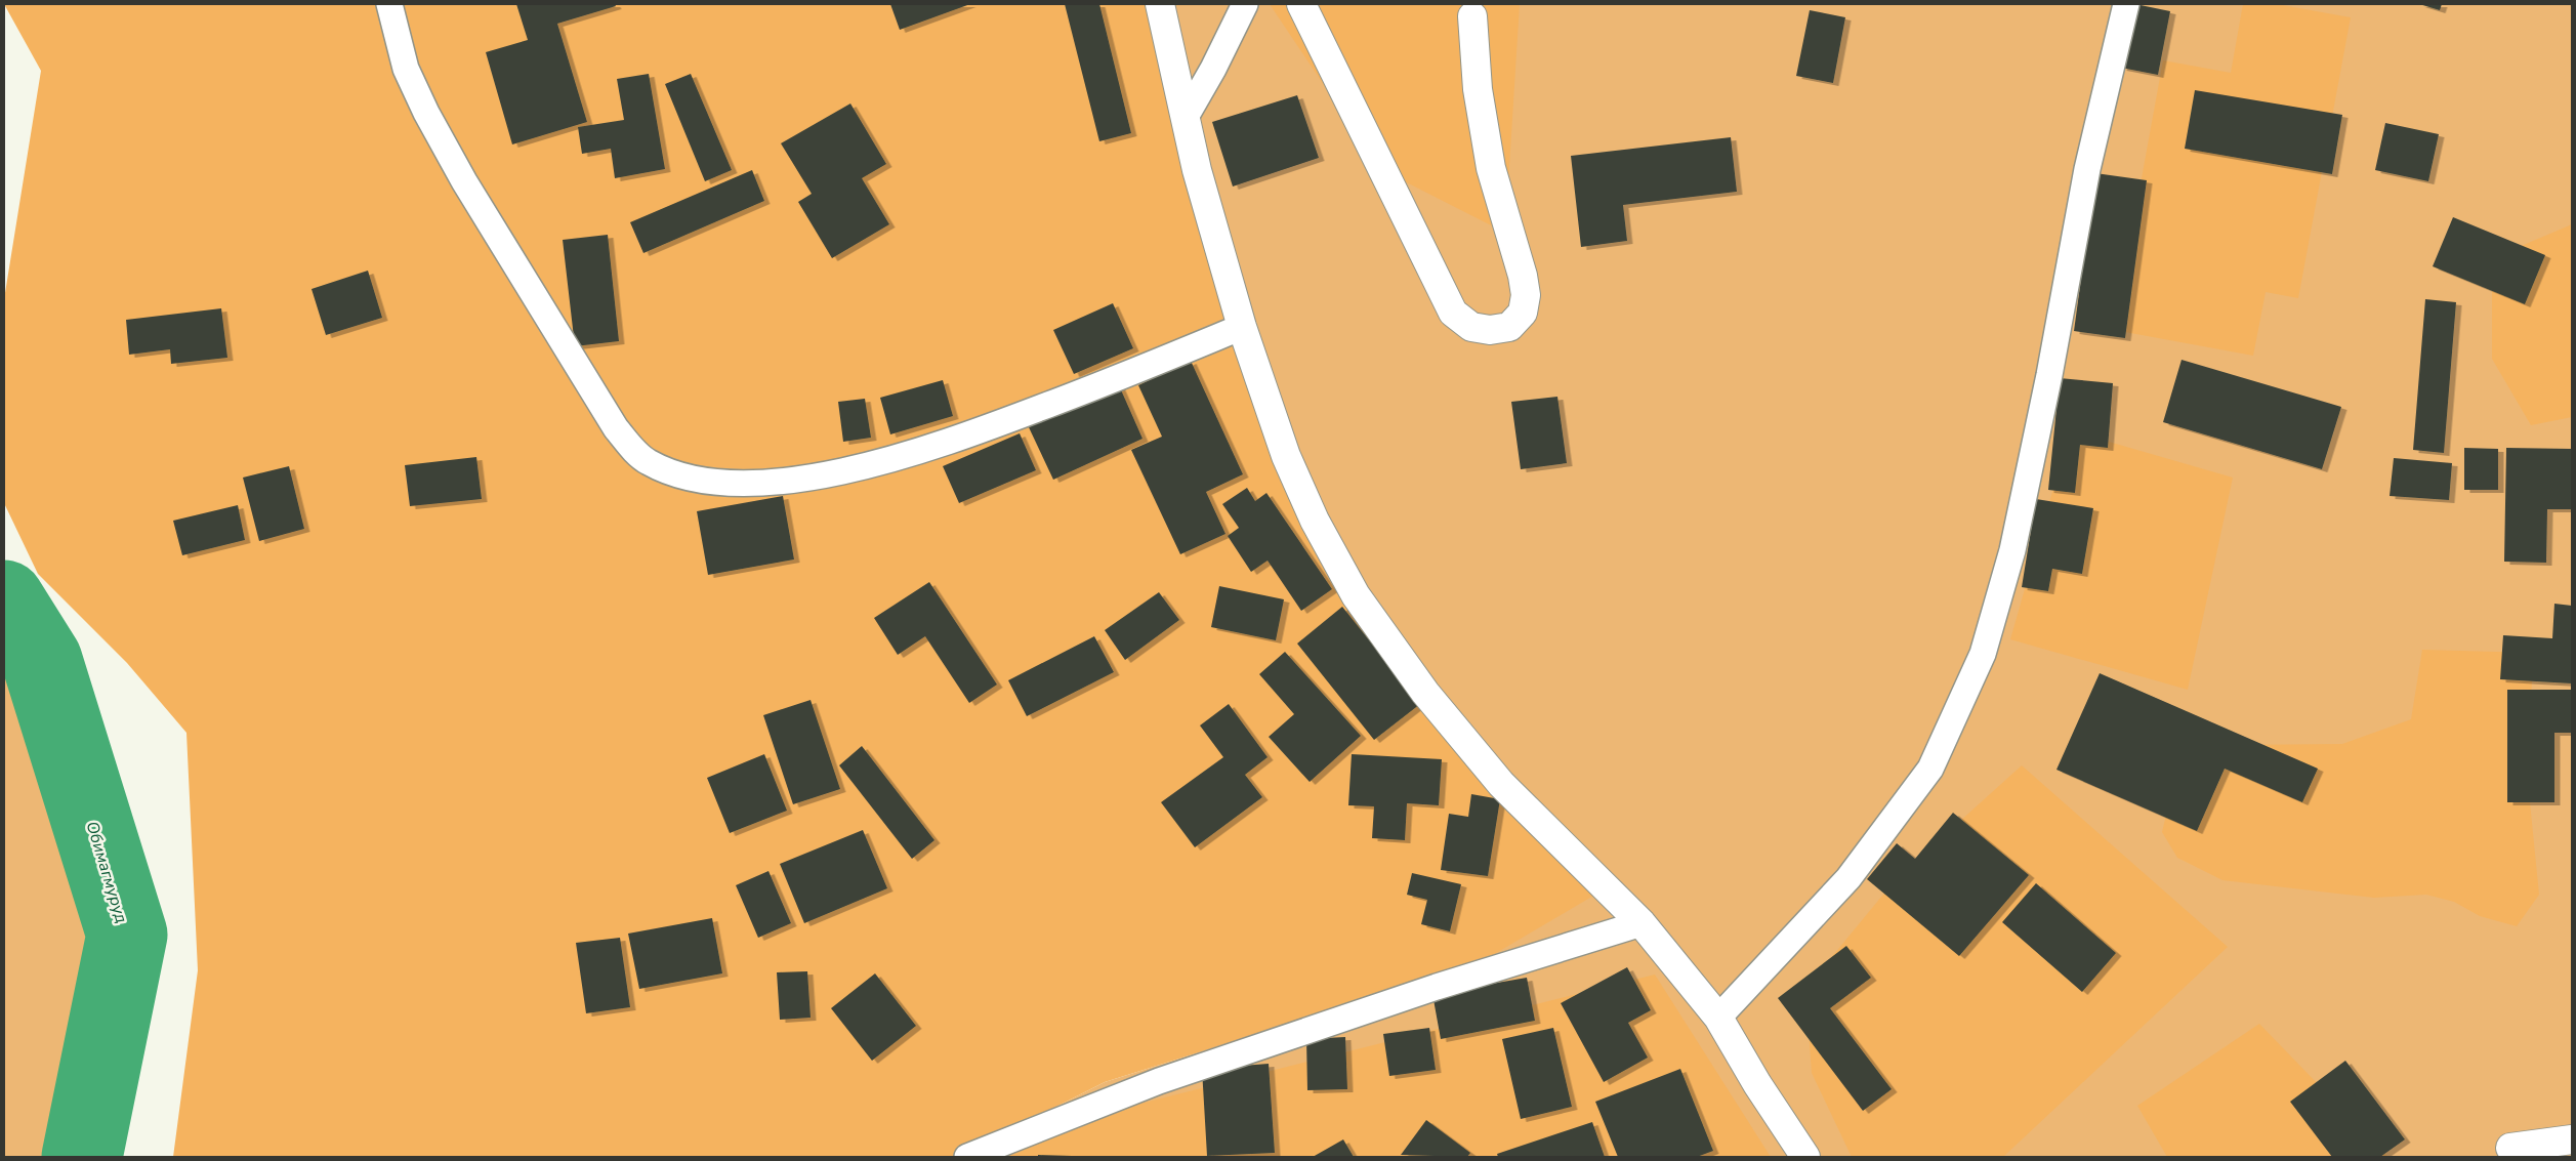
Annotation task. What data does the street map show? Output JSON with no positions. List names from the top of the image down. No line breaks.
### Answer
{"water":["Обимагмуруд"]}
